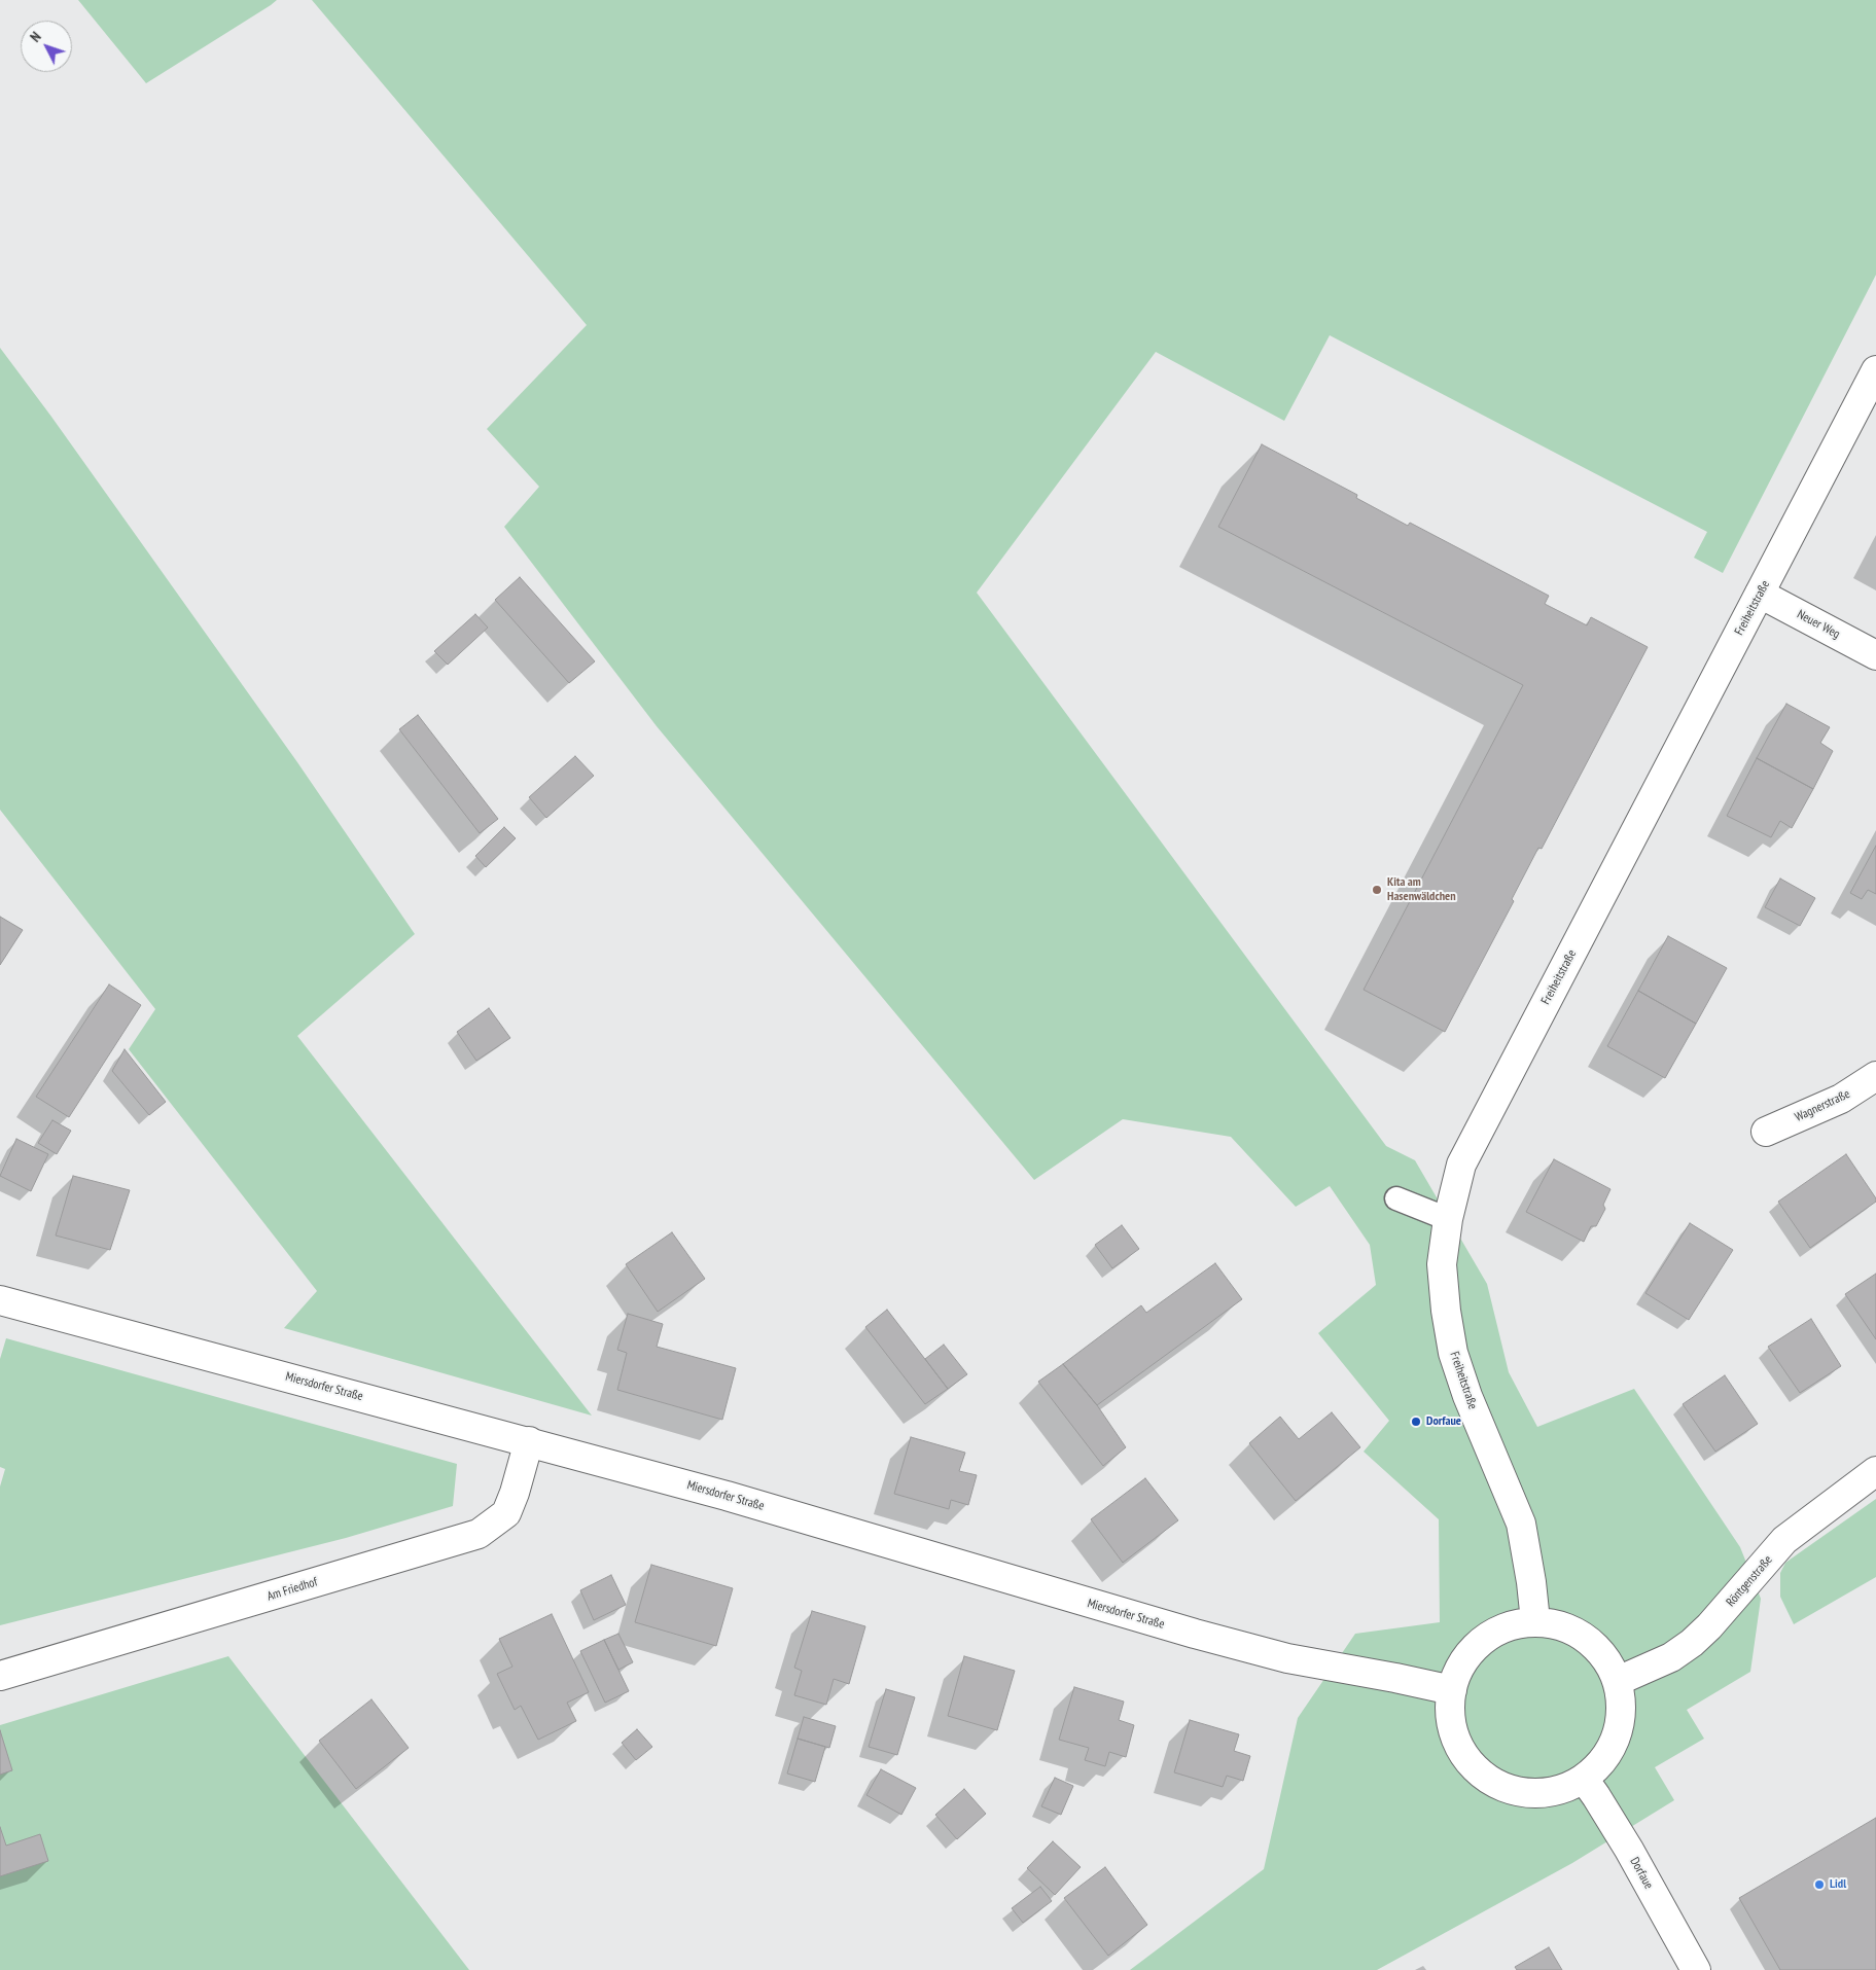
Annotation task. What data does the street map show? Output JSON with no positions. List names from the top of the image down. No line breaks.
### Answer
{"streets":{"street":["Freiheitstraße","Neuer Weg","Wagnerstraße","Miersdorfer Straße","Röntgenstraße","Am Friedhof","Dorfaue"]},"crossings":[["Freiheitstraße","Neuer Weg"],["Freiheitstraße","Miersdorfer Straße"],["Freiheitstraße","Röntgenstraße"],["Freiheitstraße","Dorfaue"],["Miersdorfer Straße","Röntgenstraße"],["Miersdorfer Straße","Am Friedhof"],["Miersdorfer Straße","Dorfaue"],["Röntgenstraße","Dorfaue"]],"places":["Kita am Hasenwäldchen","Dorfaue","Lidl"],"north":"top left"}
